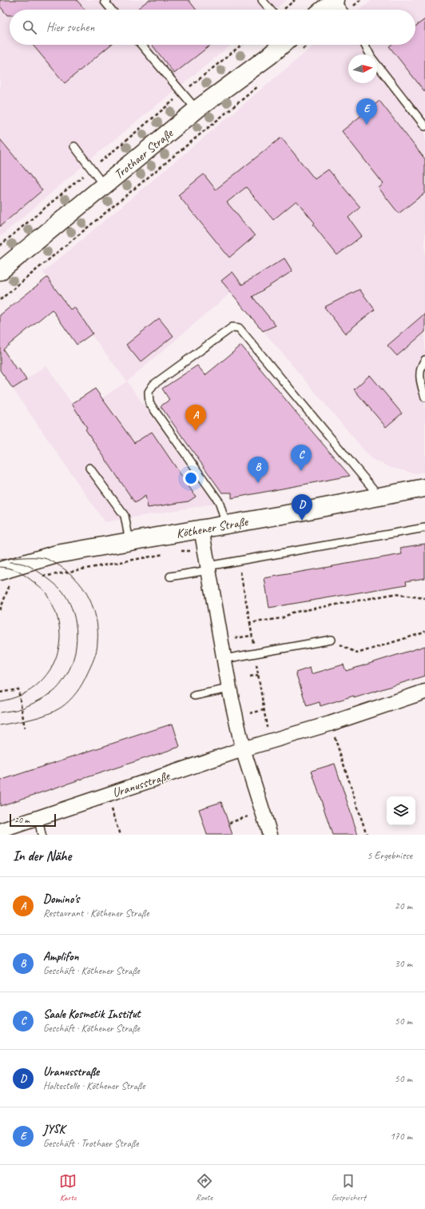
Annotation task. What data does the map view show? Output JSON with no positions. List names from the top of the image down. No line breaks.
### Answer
{"streets":{"main road":["Trothaer Straße","Köthener Straße"],"street":["Uranusstraße"]},"scale_bar":"20 m","north":"right","page":{"search":"Hier suchen","pins":["E","A","C","B","D"],"scale":"20 m","heading":["In der Nähe","5 Ergebnisse"],"list":[{"mark":"A","name":"Domino's","note":"Restaurant · Köthener Straße","value":"20 m"},{"mark":"B","name":"Amplifon","note":"Geschäft · Köthener Straße","value":"30 m"},{"mark":"C","name":"Saale Kosmetik Institut","note":"Geschäft · Köthener Straße","value":"50 m"},{"mark":"D","name":"Uranusstraße","note":"Haltestelle · Köthener Straße","value":"50 m"},{"mark":"E","name":"JYSK","note":"Geschäft · Trothaer Straße","value":"170 m"}],"nav":["Karte","Route","Gespeichert"]}}
